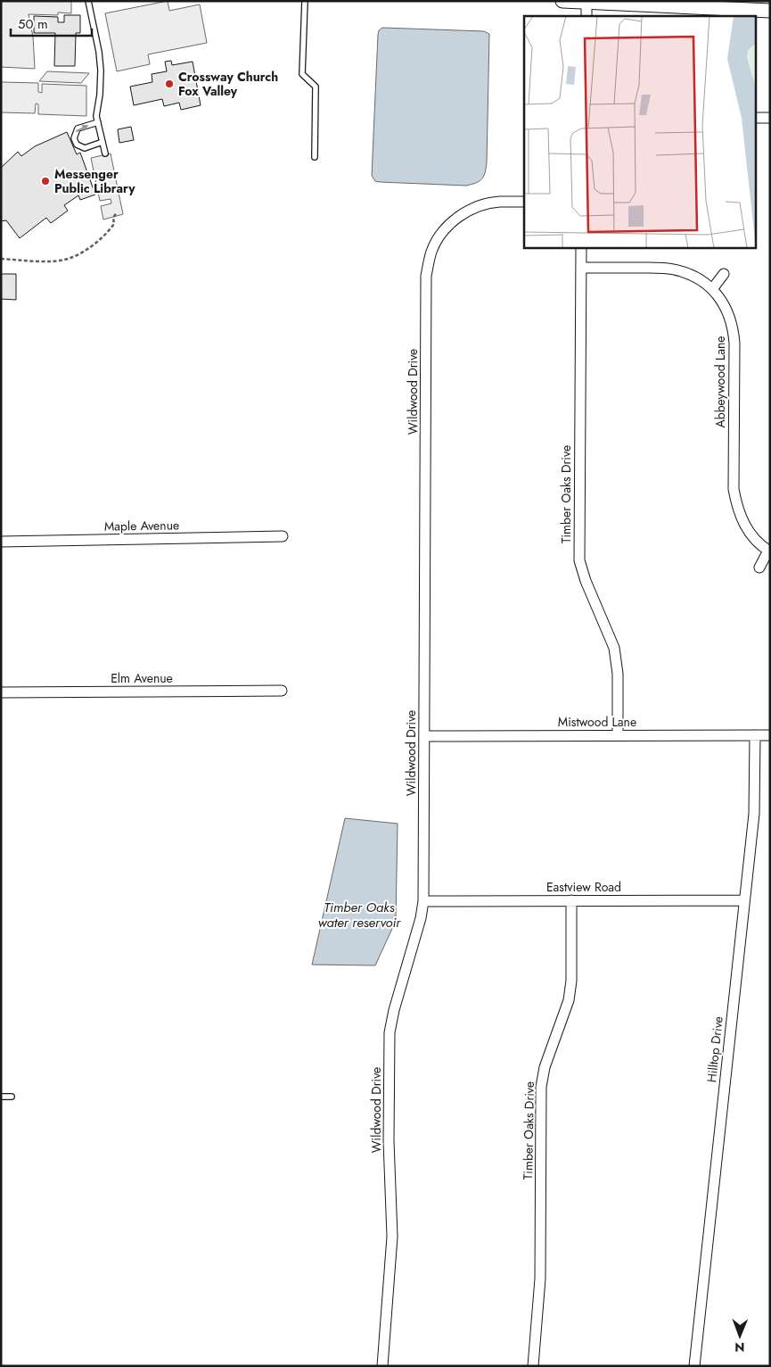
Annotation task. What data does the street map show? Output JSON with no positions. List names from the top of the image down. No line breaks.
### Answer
{"streets":{"street":["Abbeywood Lane","Wildwood Drive","Timber Oaks Drive","Maple Avenue","Elm Avenue","Mistwood Lane","Eastview Road","Hilltop Drive"]},"crossings":[["Abbeywood Lane","Timber Oaks Drive"],["Wildwood Drive","Mistwood Lane"],["Wildwood Drive","Eastview Road"],["Timber Oaks Drive","Mistwood Lane"],["Timber Oaks Drive","Eastview Road"],["Mistwood Lane","Hilltop Drive"],["Eastview Road","Hilltop Drive"]],"water":["Timber Oaks water reservoir"],"places":["Crossway Church Fox Valley","Messenger Public Library"],"scale_bar":"50 m","north":"bottom"}
